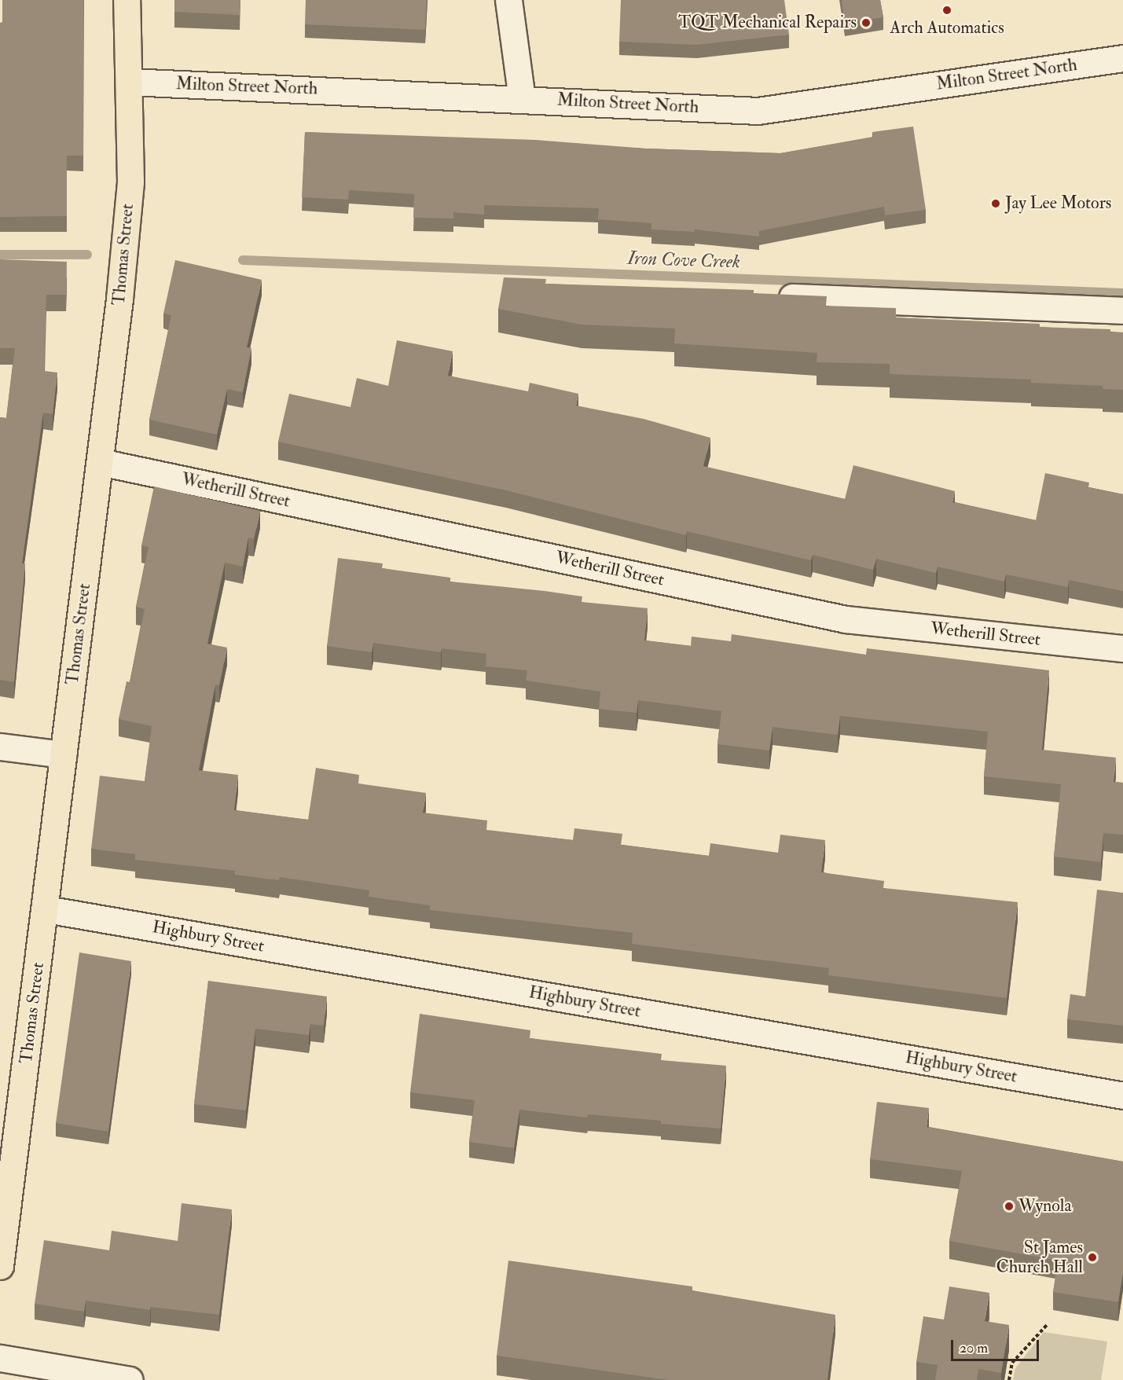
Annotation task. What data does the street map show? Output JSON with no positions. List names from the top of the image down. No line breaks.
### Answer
{"streets":{"main road":["Thomas Street"],"street":["Milton Street North","Wetherill Street","Highbury Street"]},"crossings":[["Milton Street North","Thomas Street"],["Thomas Street","Wetherill Street"],["Thomas Street","Highbury Street"]],"water":["Iron Cove Creek"],"places":["Arch Automatics","TQT Mechanical Repairs","Jay Lee Motors","Wynola","St James Church Hall"],"scale_bar":"20 m"}
